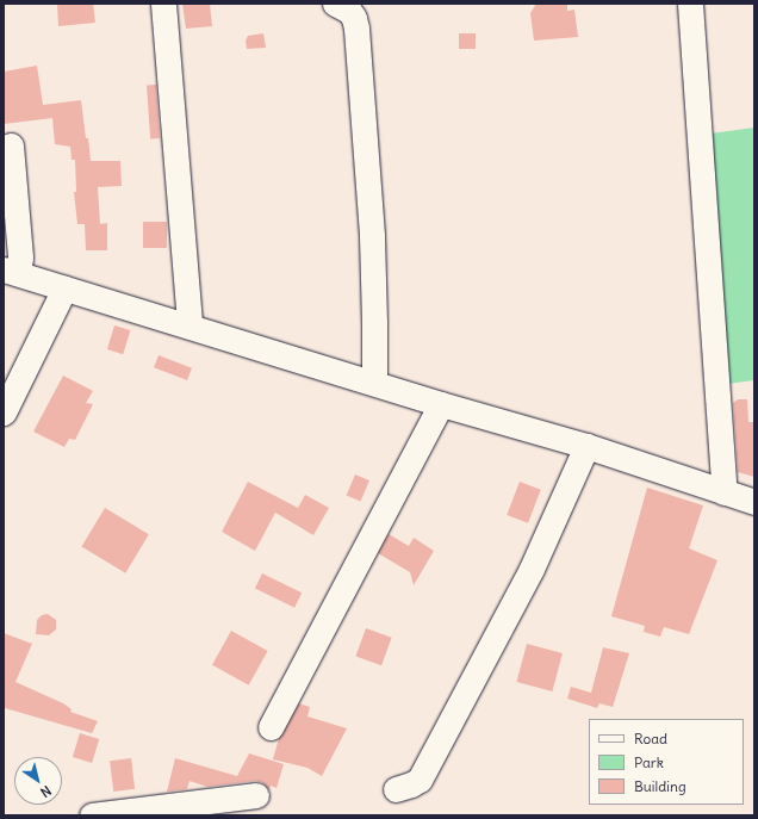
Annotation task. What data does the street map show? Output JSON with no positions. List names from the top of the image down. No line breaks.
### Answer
{"legend":["Road","Park","Building"],"north":"bottom right"}
